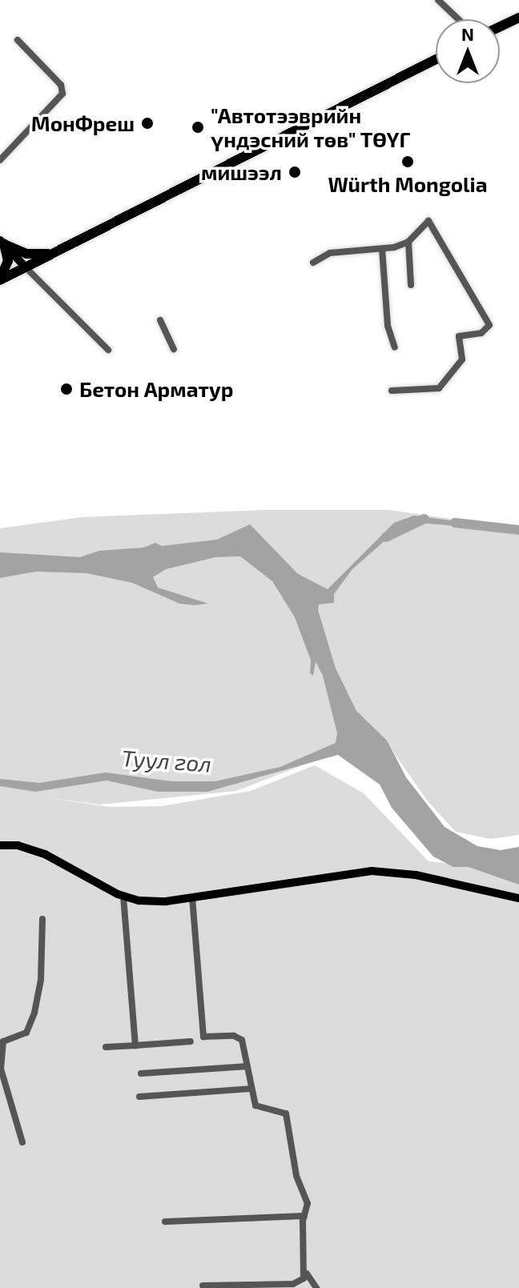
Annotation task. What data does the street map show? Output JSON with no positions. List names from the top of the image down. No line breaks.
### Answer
{"water":["Туул гол"],"places":["МонФреш","\"Автотээврийн үндэсний төв\" ТӨҮГ","Würth Mongolia","мишээл","Бетон Арматур"],"north":"top"}
